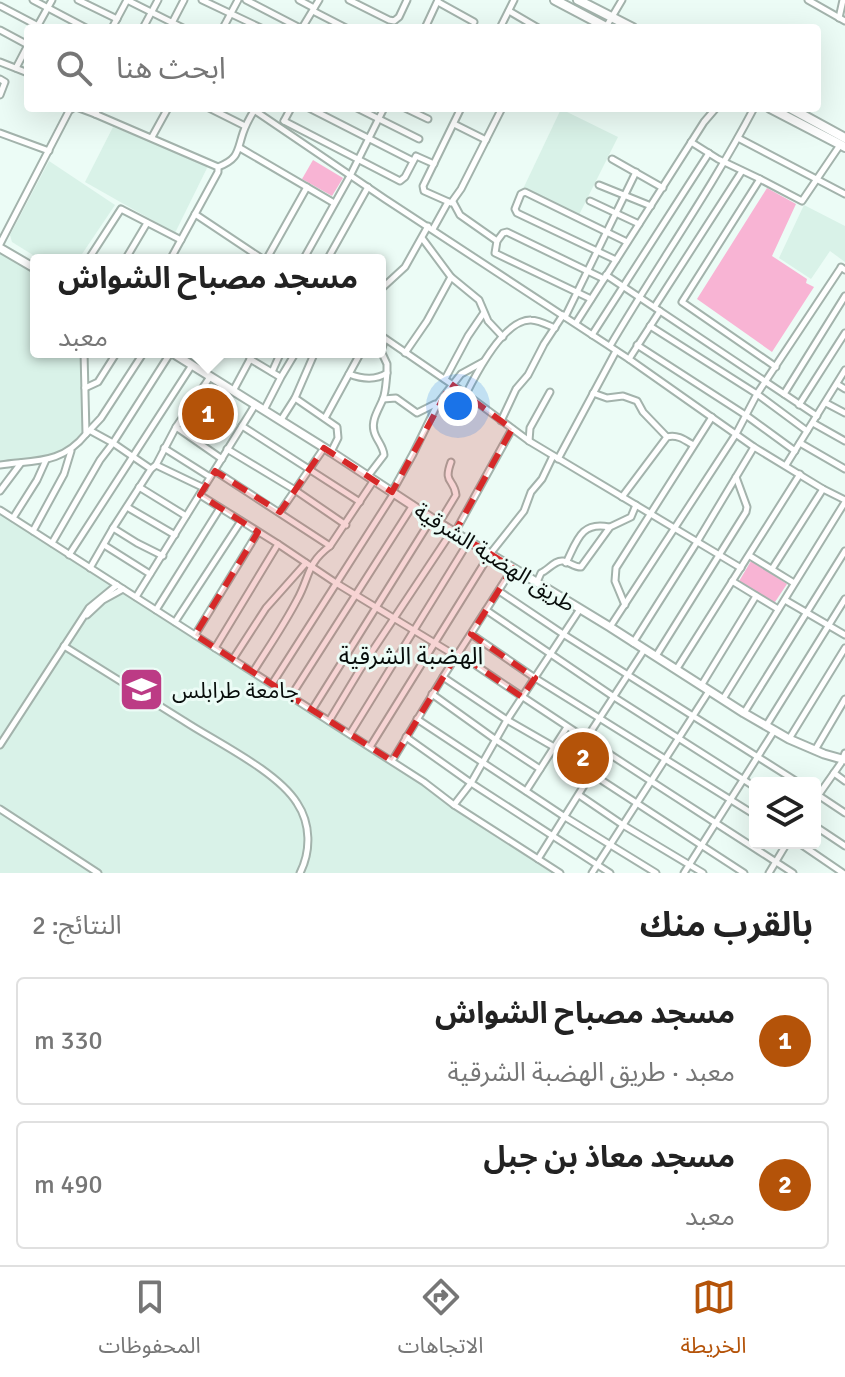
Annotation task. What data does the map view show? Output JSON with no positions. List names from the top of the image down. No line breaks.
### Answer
{"streets":{"main road":["طريق الهضبة الشرقية"]},"districts":["الهضبة الشرقية"],"places":{"school or university":["جامعة طرابلس"]},"page":{"search":"ابحث هنا","popup":["مسجد مصباح الشواش","معبد"],"pins":["1","2"],"heading":["بالقرب منك","النتائج: 2"],"list":[{"mark":"1","name":"مسجد مصباح الشواش","note":"معبد · طريق الهضبة الشرقية","value":"330 m"},{"mark":"2","name":"مسجد معاذ بن جبل","note":"معبد","value":"490 m"}],"nav":["الخريطة","الاتجاهات","المحفوظات"]}}
